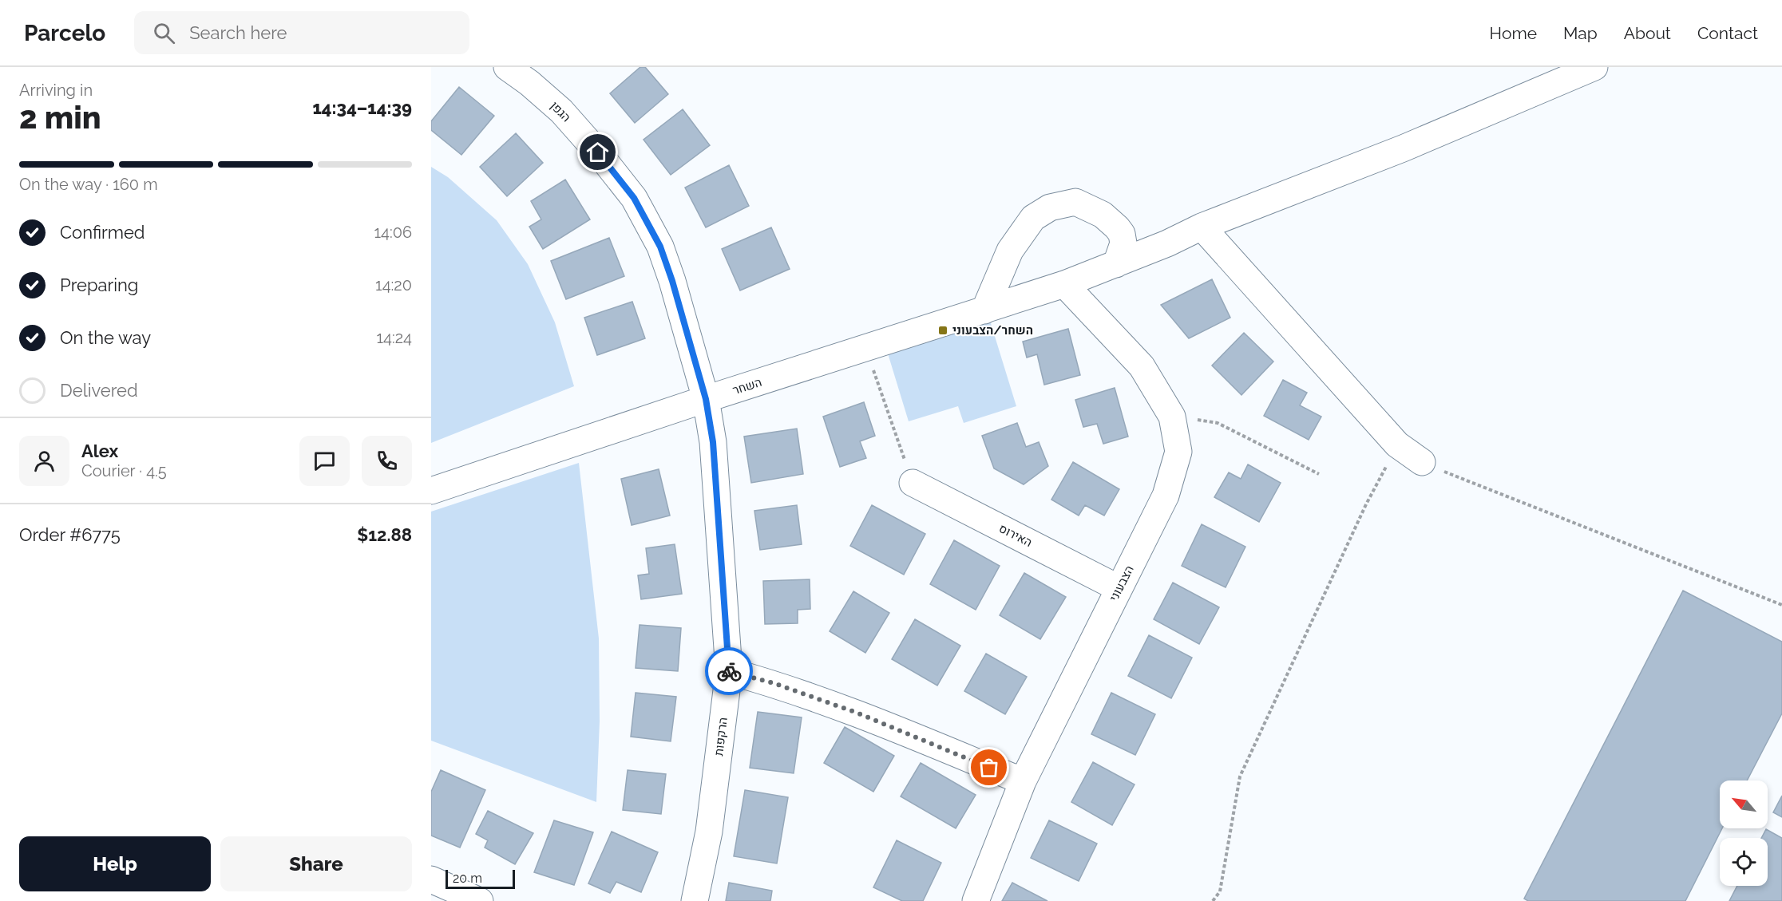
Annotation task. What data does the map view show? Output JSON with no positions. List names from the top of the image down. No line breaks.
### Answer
{"streets":{"street":["הגפן","השחר","האירוס","הצבעוני","הרקפות"]},"crossings":[["הגפן","השחר"],["הגפן","הרקפות"],["השחר","הצבעוני"],["השחר","הרקפות"],["האירוס","הצבעוני"]],"places":{"transit":["השחר/הצבעוני"]},"scale_bar":"20 m","north":"top left","page":{"header":"Parcelo","search":"Search here","nav":["Home","Map","About","Contact"],"heading":["2 min","Arriving in","14:34–14:39"],"panel":["Alex","Courier · 4.5","Order #6775","$12.88"],"bar":"On the way · 160 m","list":[["Confirmed","14:06"],["Preparing","14:20"],["On the way","14:24"],"Delivered"],"buttons":["Help","Share"],"scale":"20 m"}}
